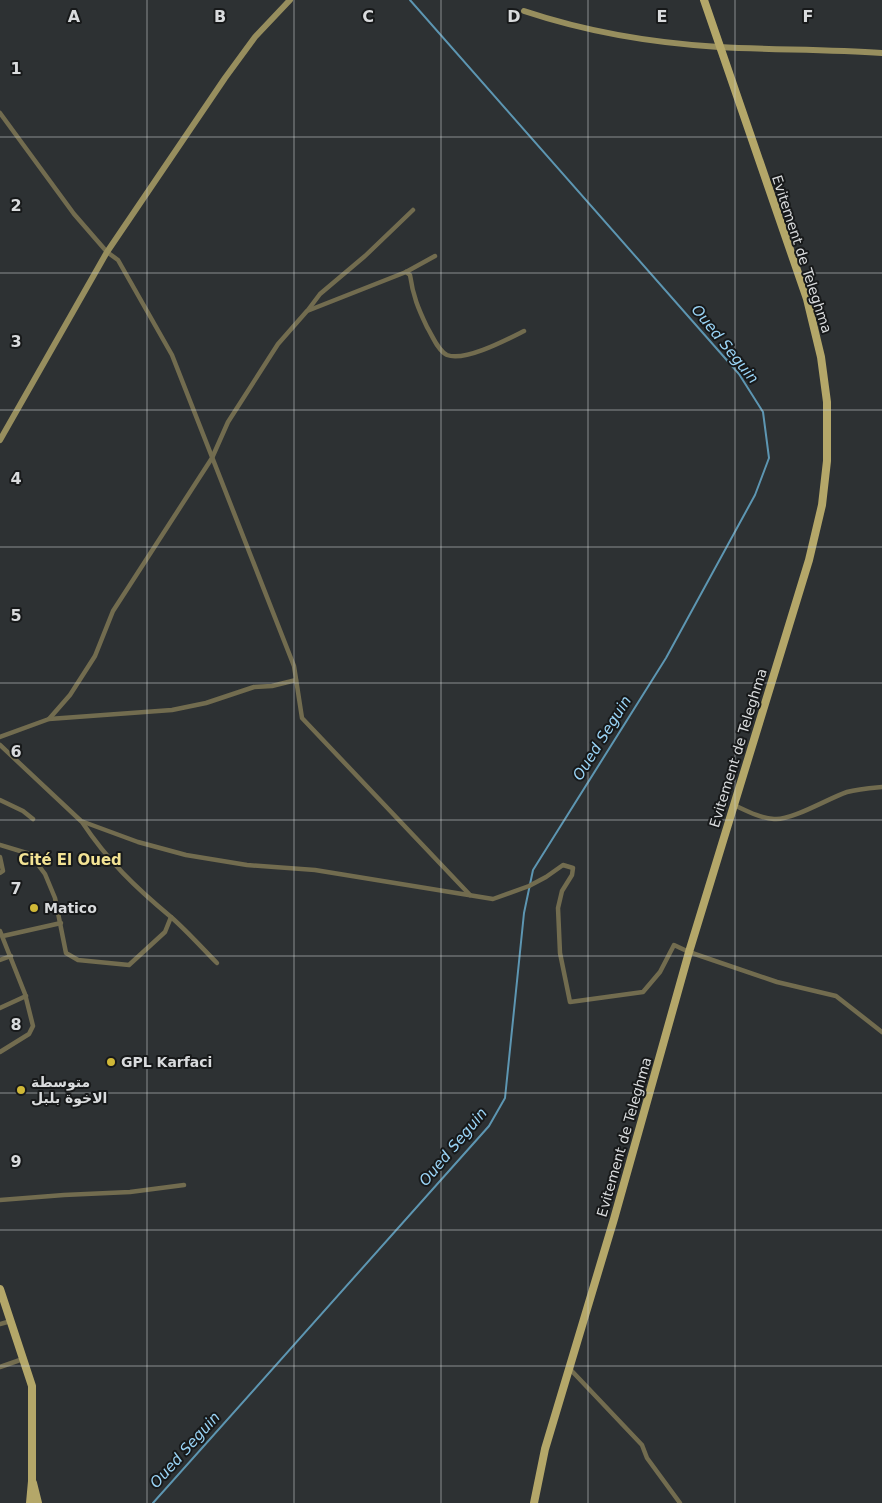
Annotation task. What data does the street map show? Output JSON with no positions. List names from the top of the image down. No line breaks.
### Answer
{"streets":{"main road":["Evitement de Teleghma"]},"districts":["Cité El Oued"],"water":["Oued Seguin"],"places":["Matico","GPL Karfaci","متوسطة الاخوة بلبل"],"grid":{"columns":["A","B","C","D","E","F"],"rows":["1","2","3","4","5","6","7","8","9"]}}
